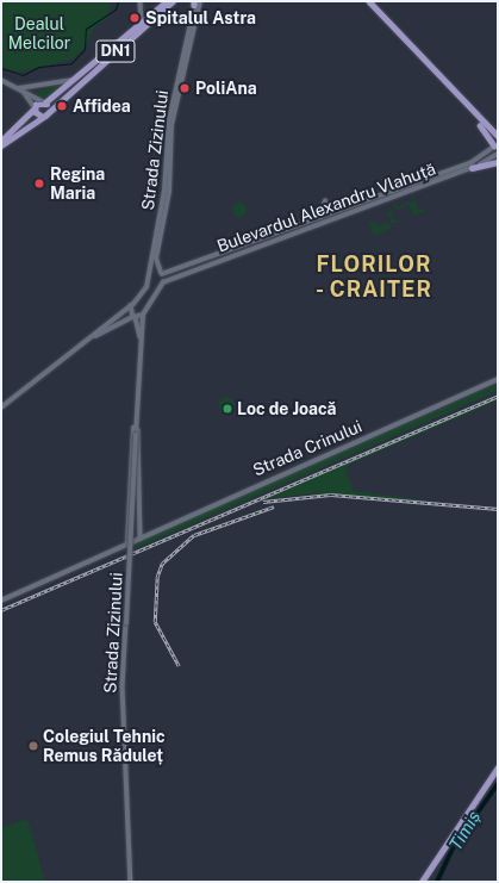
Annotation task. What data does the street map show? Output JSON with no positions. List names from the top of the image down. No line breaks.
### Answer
{"streets":{"main road":["DN1","Strada Zizinului","Bulevardul Alexandru Vlahuță","Strada Crinului"]},"crossings":[["Strada Zizinului","Bulevardul Alexandru Vlahuță"],["Strada Zizinului","Strada Crinului"]],"districts":["FLORILOR - CRAITER"],"water":["Timiș"],"parks":["Dealul Melcilor"],"places":["Spitalul Astra","PoliAna","Affidea","Regina Maria","Loc de Joacă","Colegiul Tehnic Remus Răduleț"]}
